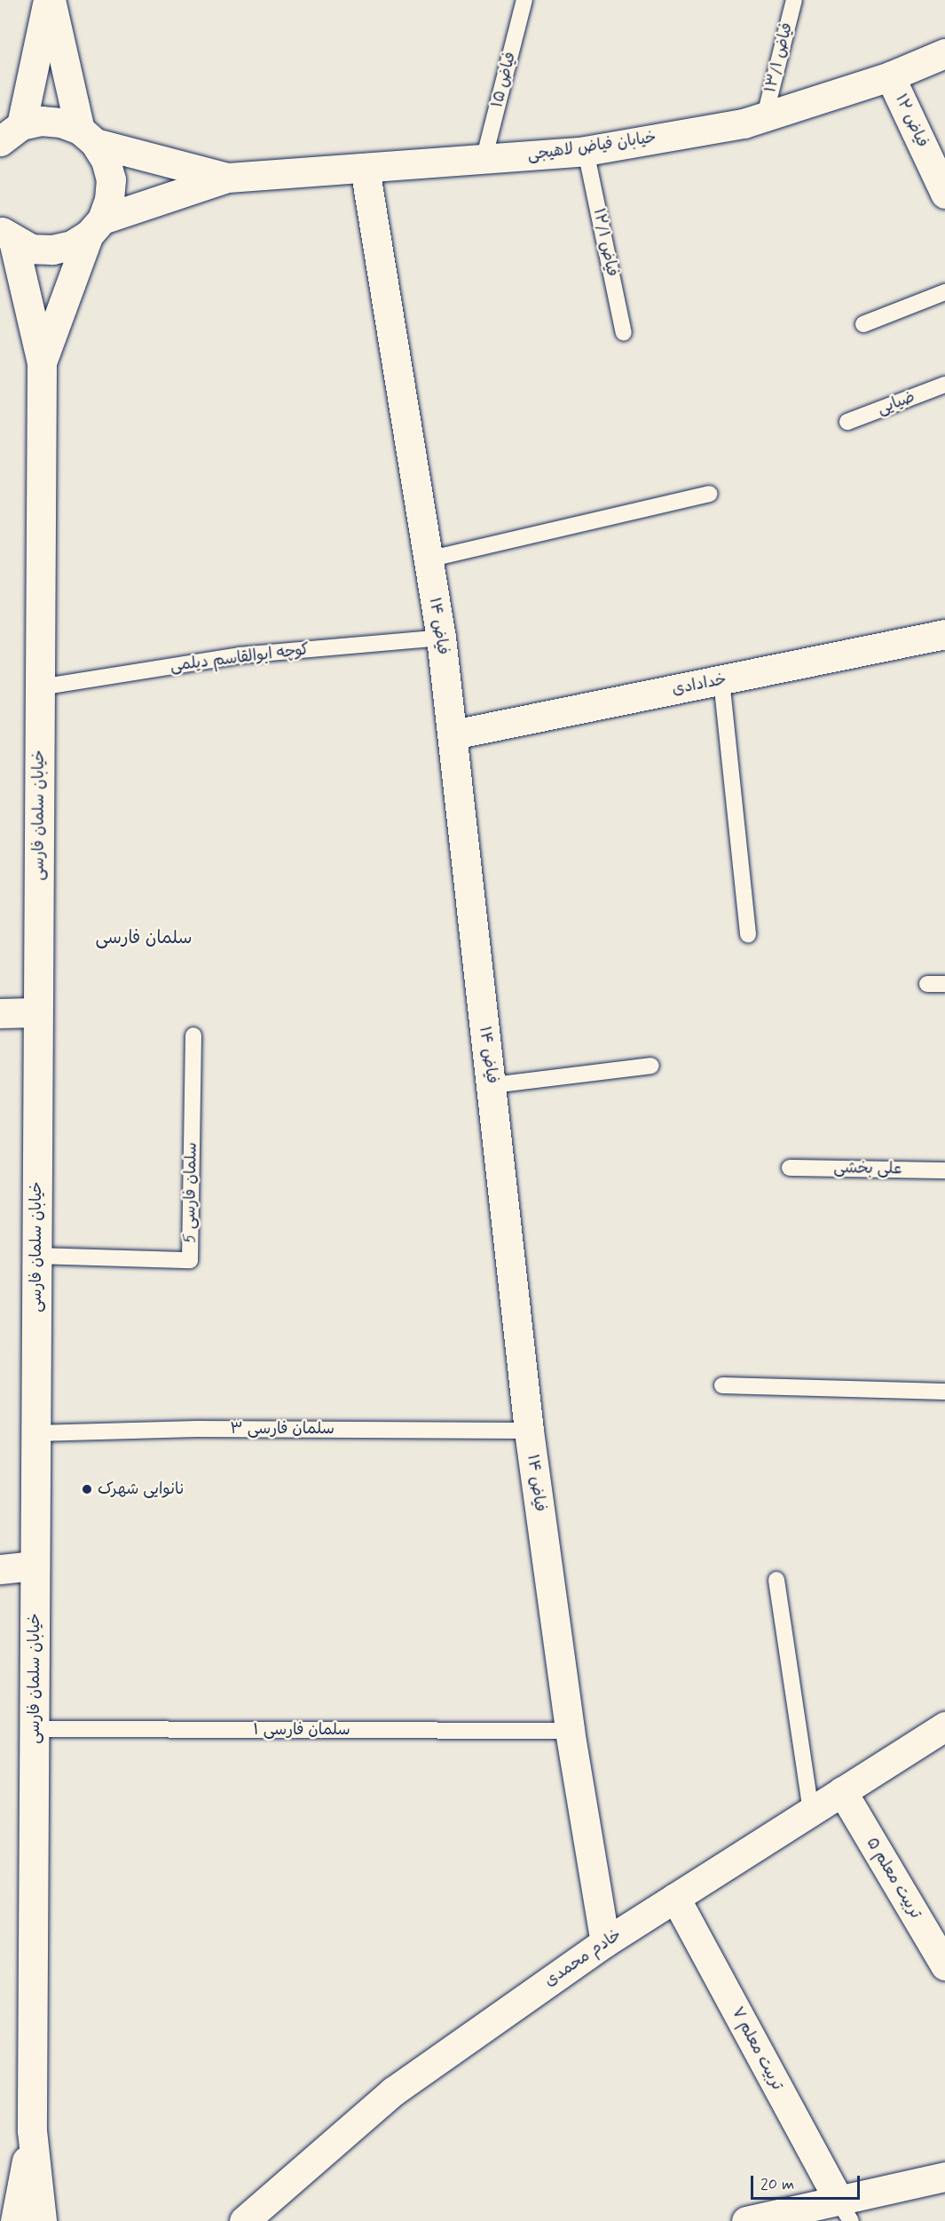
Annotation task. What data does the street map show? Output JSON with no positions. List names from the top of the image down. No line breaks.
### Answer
{"streets":{"main road":["فیاض ۱۲","خیابان فیاض لاهیجی","فیاض ۱۴","خدادادی","خیابان سلمان فارسی","تربیت معلم ۵","خادم محمدی","تربیت معلم ۷"],"lane":["فیاض ۱۳/۱","فیاض ۱۵","فیاض ۱۲/۱","ضیایی","کوچه ابوالقاسم دیلمی","علی بخشی","سلمان فارسی 5","سلمان فارسی ۳","سلمان فارسی ۱"]},"crossings":[["فیاض ۱۳/۱","خیابان فیاض لاهیجی"],["فیاض ۱۵","خیابان فیاض لاهیجی"],["فیاض ۱۲","خیابان فیاض لاهیجی"],["خیابان فیاض لاهیجی","فیاض ۱۲/۱"],["خیابان فیاض لاهیجی","فیاض ۱۴"],["فیاض ۱۴","کوچه ابوالقاسم دیلمی"],["فیاض ۱۴","خدادادی"],["فیاض ۱۴","سلمان فارسی ۳"],["فیاض ۱۴","سلمان فارسی ۱"],["فیاض ۱۴","خادم محمدی"],["کوچه ابوالقاسم دیلمی","خیابان سلمان فارسی"],["خیابان سلمان فارسی","سلمان فارسی 5"],["خیابان سلمان فارسی","سلمان فارسی ۳"],["خیابان سلمان فارسی","سلمان فارسی ۱"],["تربیت معلم ۵","خادم محمدی"],["خادم محمدی","تربیت معلم ۷"]],"districts":["سلمان فارسی"],"places":["نانوایی شهرک"],"scale_bar":"20 m"}
